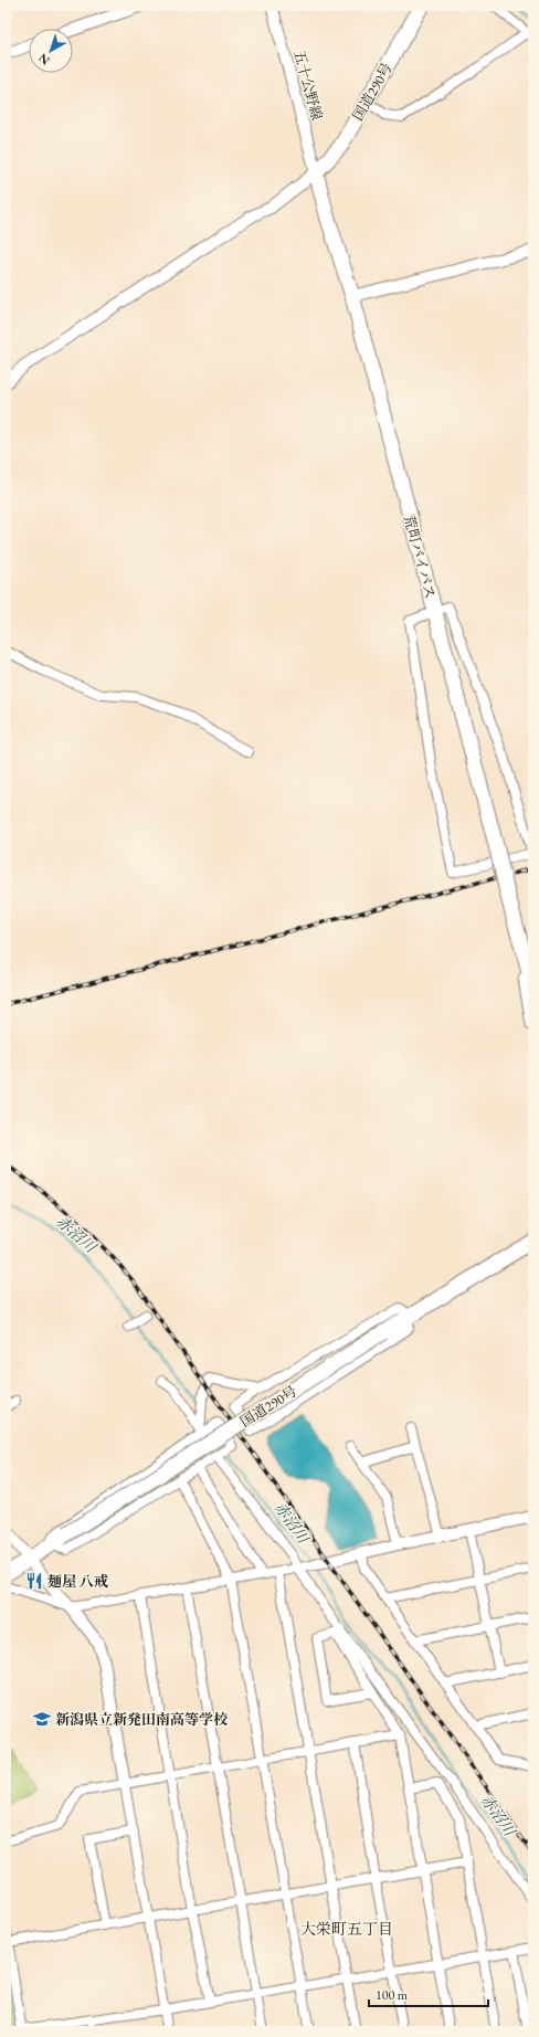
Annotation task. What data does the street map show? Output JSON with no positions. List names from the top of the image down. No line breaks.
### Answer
{"streets":{"highway":["国道290号","荒町バイパス"],"street":["五十公野線"]},"crossings":[["五十公野線","国道290号"],["五十公野線","荒町バイパス"],["国道290号","荒町バイパス"]],"districts":["大栄町五丁目"],"water":["赤沼川"],"places":{"restaurant":["麺屋 八戒"],"school or university":["新潟県立新発田南高等学校"]},"scale_bar":"100 m","north":"bottom left"}
